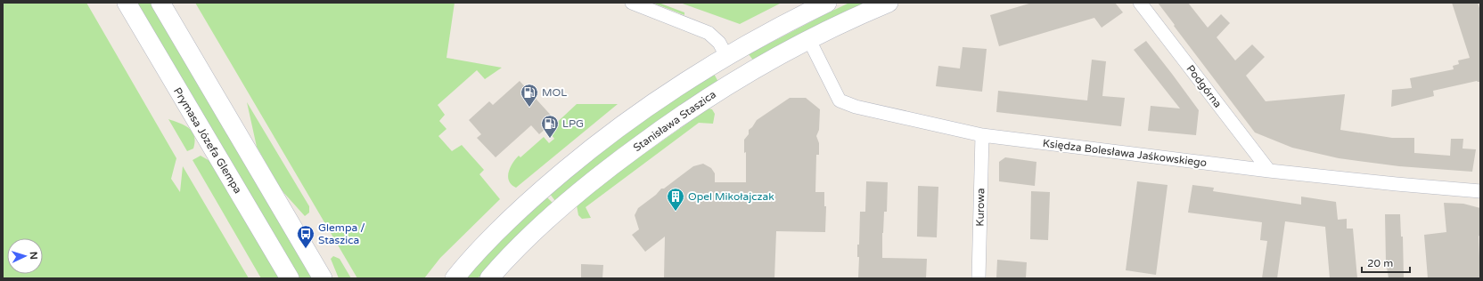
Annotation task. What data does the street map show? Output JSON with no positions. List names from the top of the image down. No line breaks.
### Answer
{"streets":{"main road":["Stanisława Staszica","Prymasa Józefa Glempa"],"street":["Podgórna","Księdza Bolesława Jaśkowskiego","Kurowa"]},"crossings":[["Podgórna","Księdza Bolesława Jaśkowskiego"],["Stanisława Staszica","Księdza Bolesława Jaśkowskiego"],["Księdza Bolesława Jaśkowskiego","Kurowa"]],"places":{"fuel station":["MOL","LPG"],"building":["Opel Mikołajczak"],"bus stop":["Glempa / Staszica"]},"scale_bar":"20 m","north":"right"}
